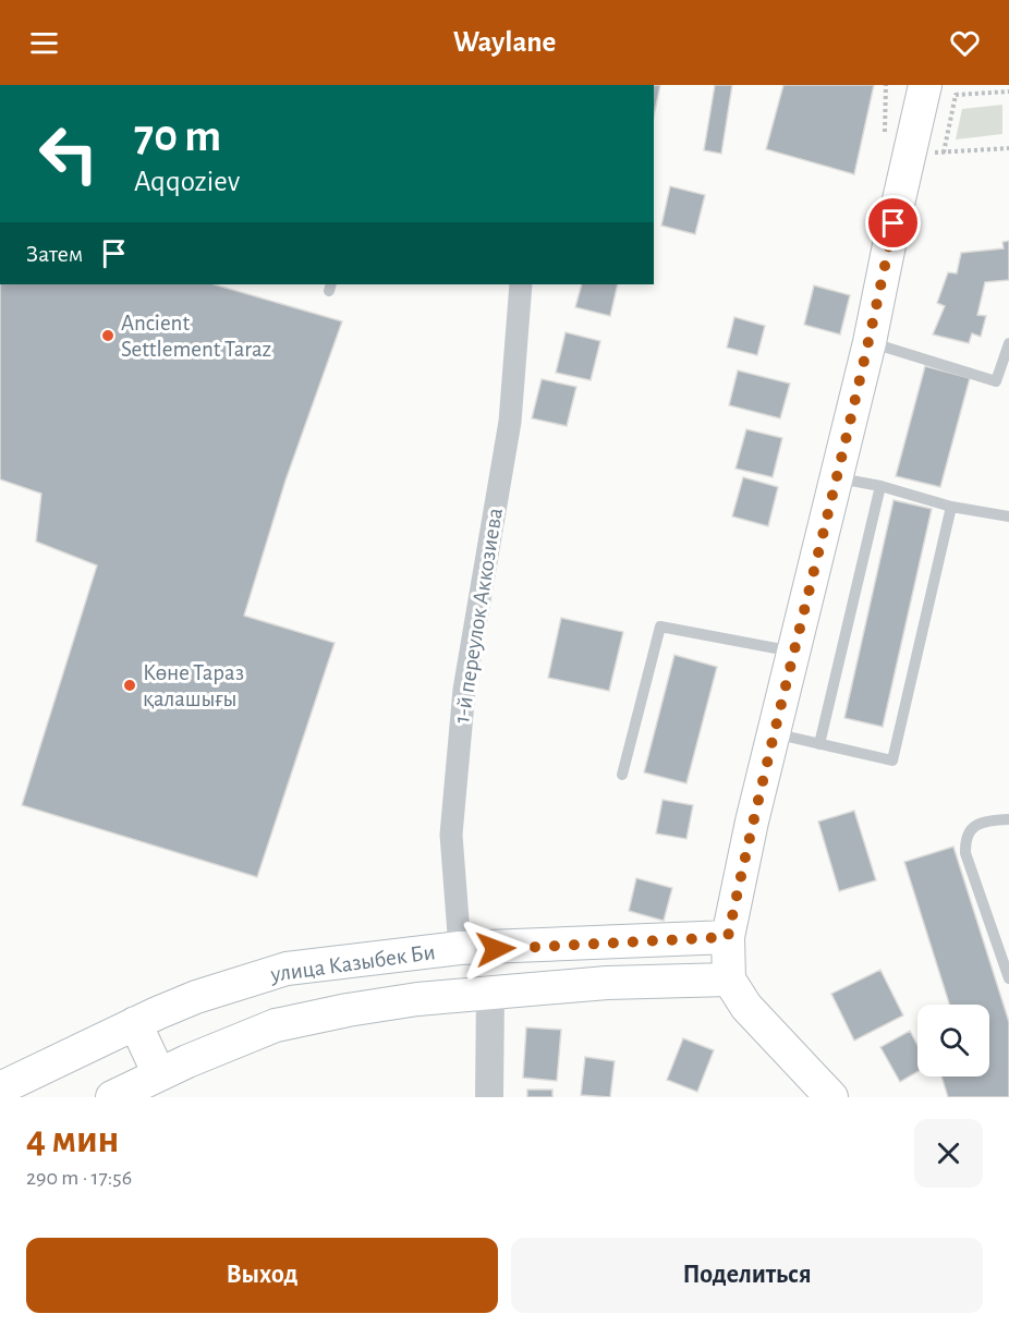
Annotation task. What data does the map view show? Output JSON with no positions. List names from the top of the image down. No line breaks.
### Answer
{"streets":{"main road":["улица Казыбек Би"],"street":["1-й переулок Аккозиева"]},"crossings":[["1-й переулок Аккозиева","улица Казыбек Би"]],"places":["Ancient Settlement Taraz","Көне Тараз қалашығы"],"page":{"header":"Waylane","turn":["70 m","Aqqoziev"],"then":"Затем","heading":["4 мин","290 m · 17:56"],"buttons":["Выход","Поделиться"]}}
